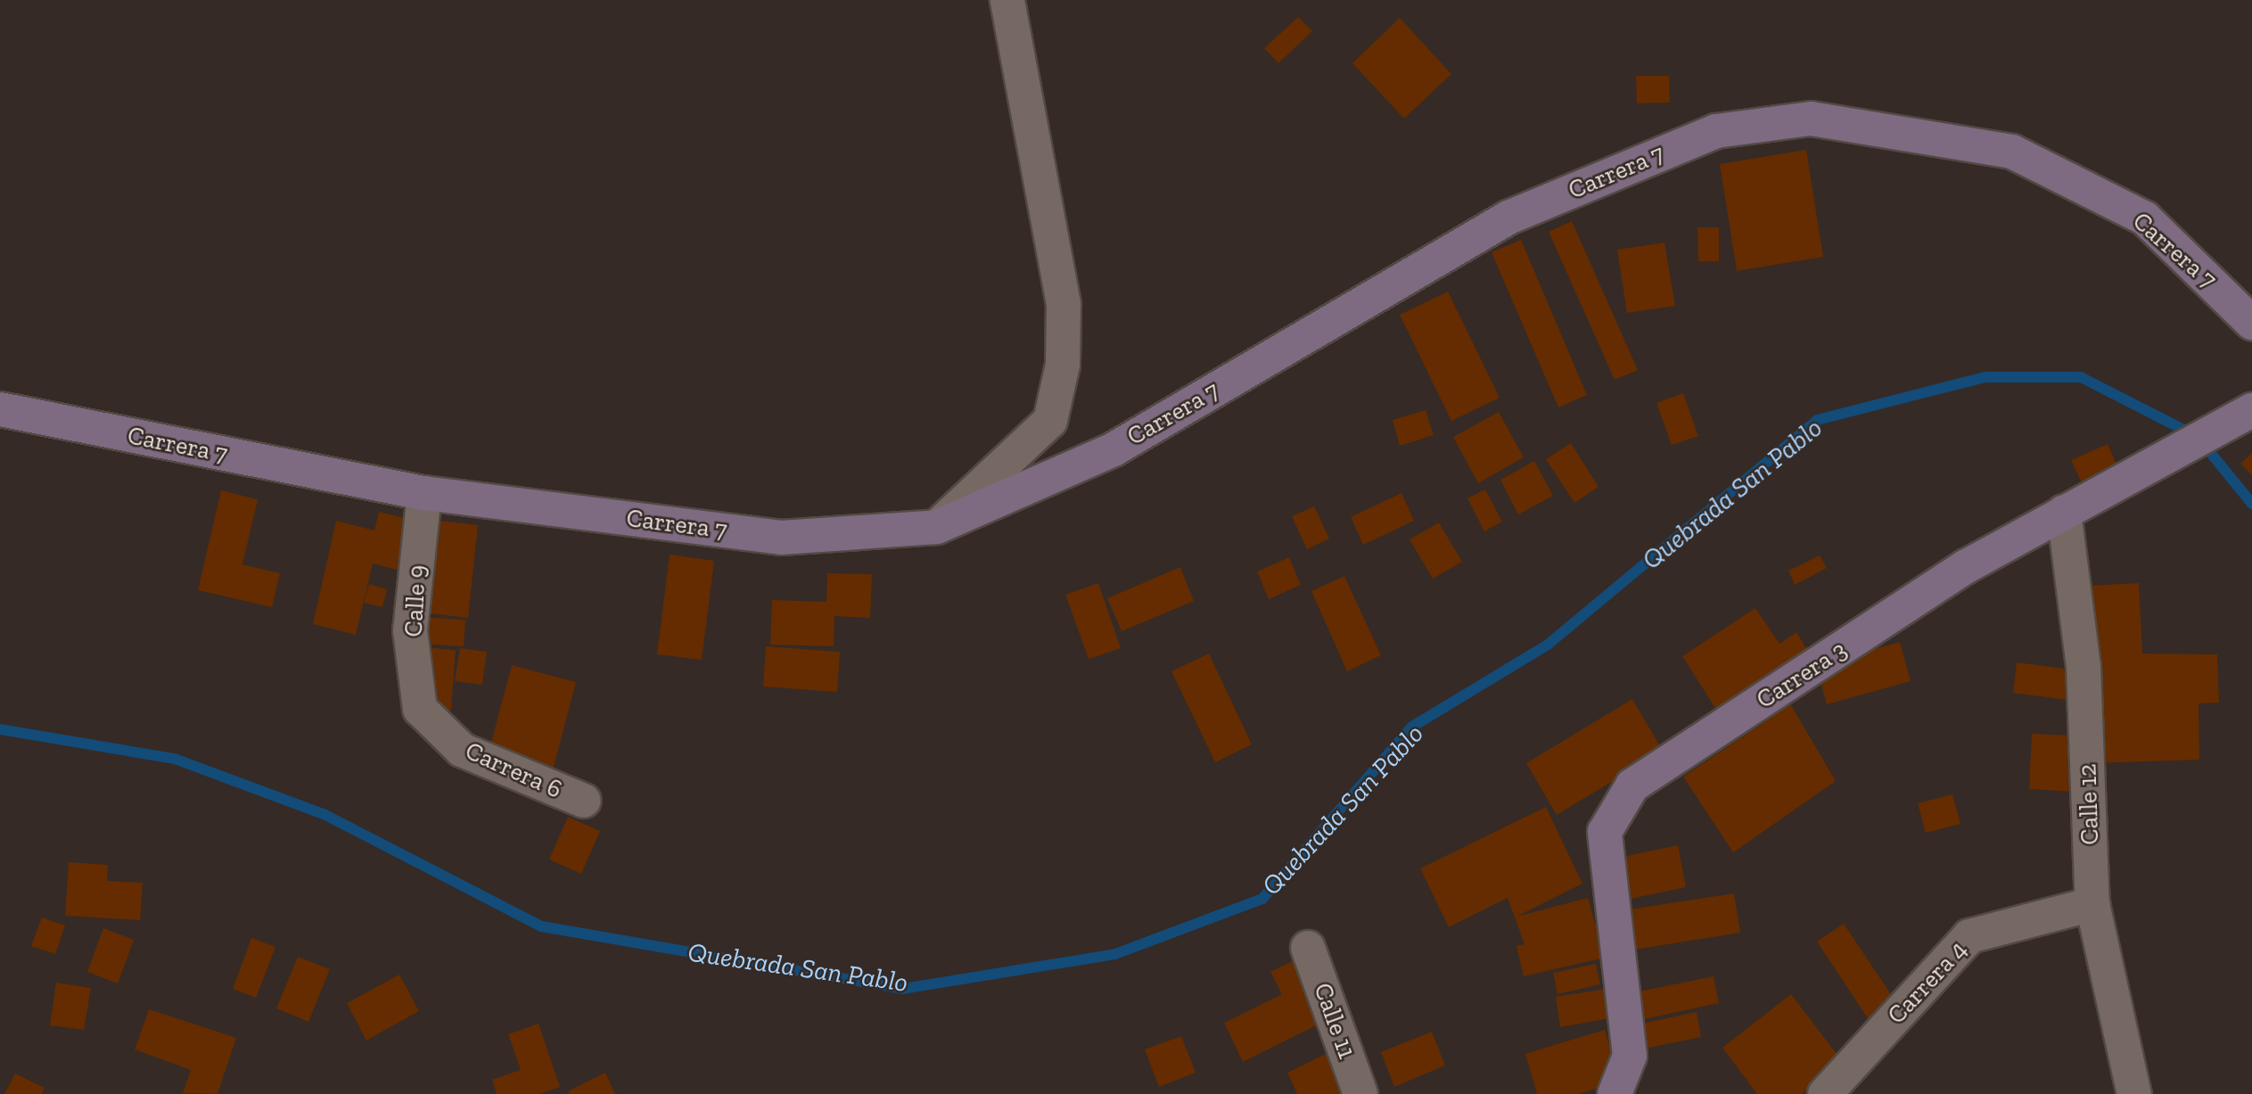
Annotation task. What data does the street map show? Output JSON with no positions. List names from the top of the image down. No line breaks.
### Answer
{"streets":{"main road":["Carrera 7","Carrera 3"],"street":["Calle 9","Carrera 6","Calle 12","Carrera 4","Calle 11"]},"crossings":[["Carrera 7","Calle 9"],["Calle 9","Carrera 6"],["Carrera 3","Calle 12"],["Calle 12","Carrera 4"]],"water":["Quebrada San Pablo"]}
